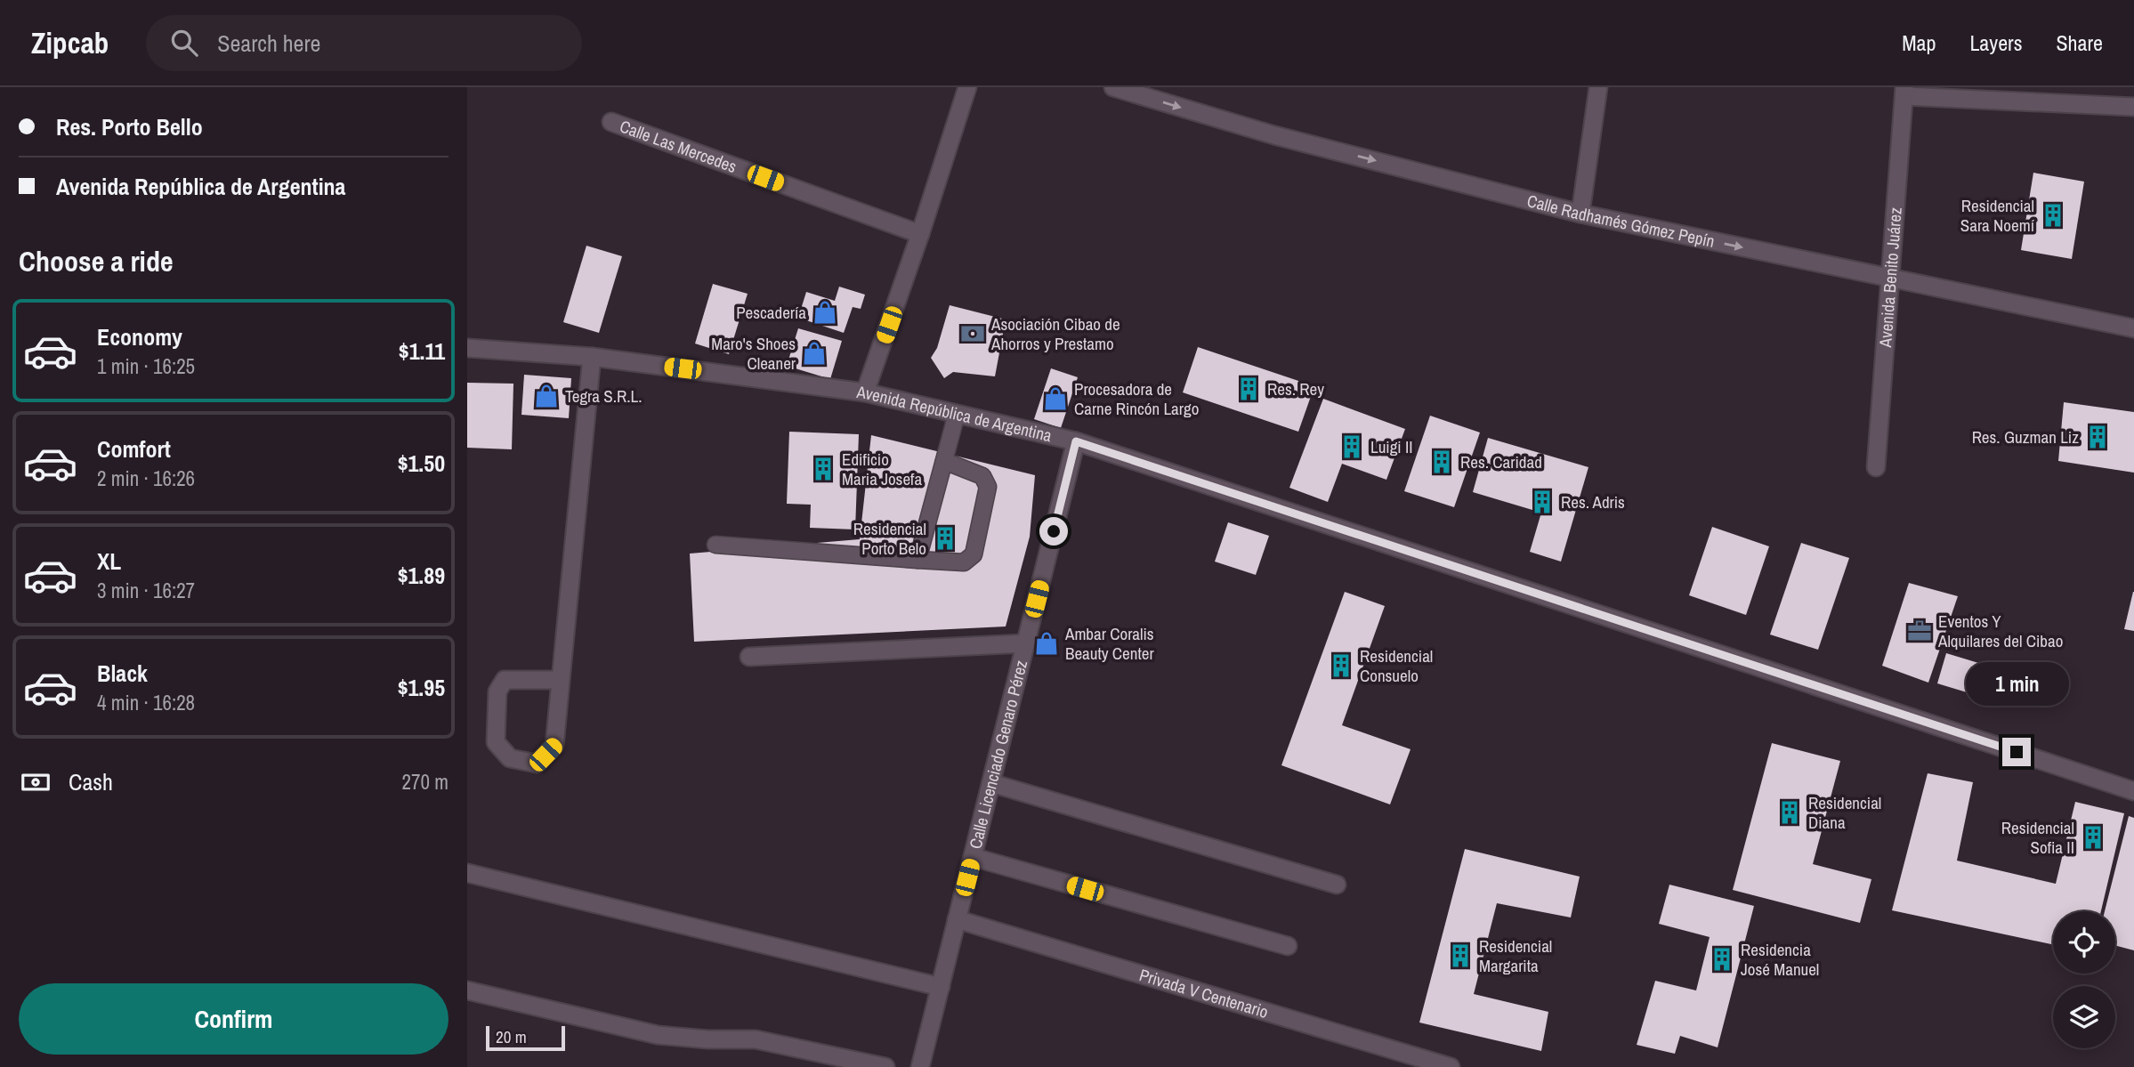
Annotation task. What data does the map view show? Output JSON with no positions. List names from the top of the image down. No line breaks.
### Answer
{"streets":{"street":["Calle Las Mercedes","Calle Radhamés Gómez Pepín","Avenida Benito Juárez","Avenida República de Argentina","Calle Licenciado Genaro Pérez","Privada V Centenario"]},"crossings":[["Calle Radhamés Gómez Pepín","Avenida Benito Juárez"],["Avenida República de Argentina","Calle Licenciado Genaro Pérez"],["Calle Licenciado Genaro Pérez","Privada V Centenario"]],"one_way":["Calle Radhamés Gómez Pepín"],"places":{"building":["Residencial Sara Noemí","Res. Rey","Res. Guzman Liz","Luigi II","Res. Caridad","Edificio Maria Josefa","Res. Adris","Residencial Porto Belo","Residencial Consuelo","Residencial Diana","Residencial Sofia II","Residencial Margarita","Residencia José Manuel"],"shop":["Pescadería","Maro's Shoes Cleaner","Tegra S.R.L.","Procesadora de Carne Rincón Largo","Ambar Coralis Beauty Center"],"bank":["Asociación Cibao de Ahorros y Prestamo"],"office":["Eventos Y Alquilares del Cibao"]},"scale_bar":"20 m","page":{"header":"Zipcab","search":"Search here","nav":["Map","Layers","Share"],"banner":["Res. Porto Bello","Avenida República de Argentina"],"heading":"Choose a ride","list":[{"name":"Economy","note":"1 min · 16:25","value":"$1.11"},{"name":"Comfort","note":"2 min · 16:26","value":"$1.50"},{"name":"XL","note":"3 min · 16:27","value":"$1.89"},{"name":"Black","note":"4 min · 16:28","value":"$1.95"}],"bubble":"1 min","pay":["Cash","270 m"],"buttons":"Confirm","scale":"20 m"}}
